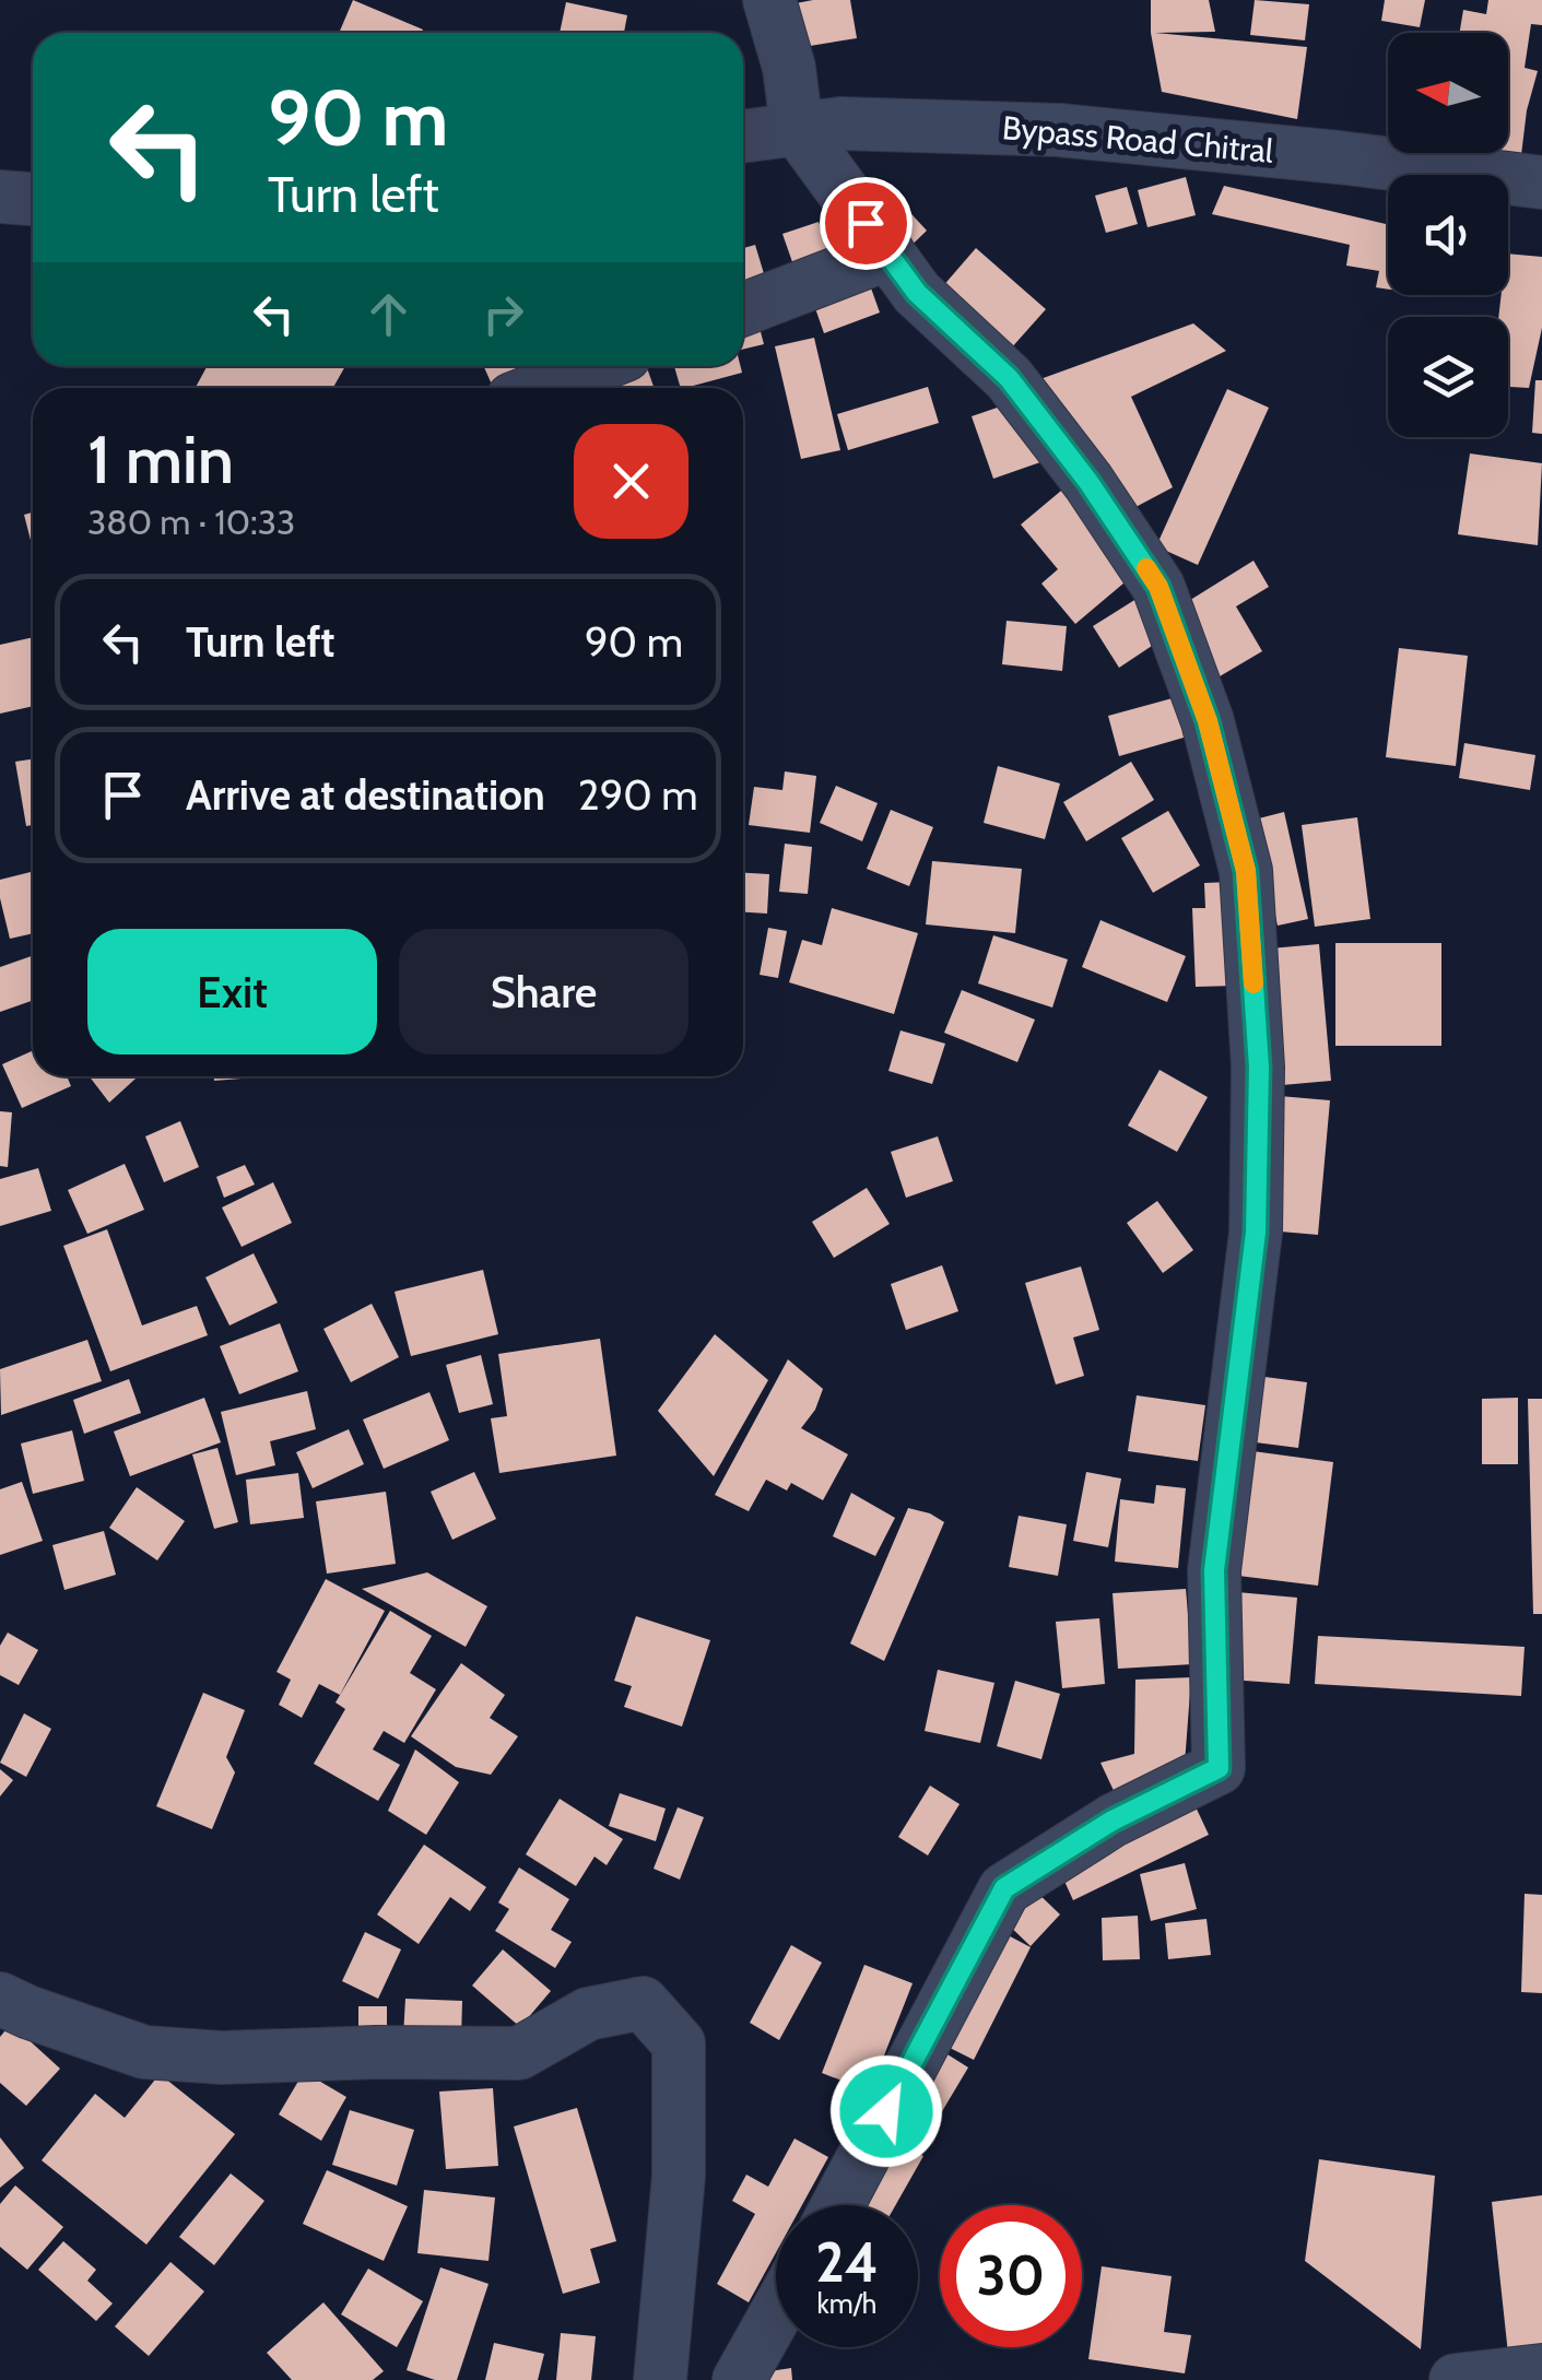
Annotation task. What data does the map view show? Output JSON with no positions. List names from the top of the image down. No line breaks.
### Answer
{"streets":{"street":["Bypass Road Chitral"]},"north":"left","page":{"turn":["90 m","Turn left"],"heading":["1 min","380 m · 10:33"],"list":[{"name":"Turn left","value":"90 m"},{"name":"Arrive at destination","value":"290 m"}],"buttons":["Exit","Share"],"speed":"24 km/h","limit":"30"}}
